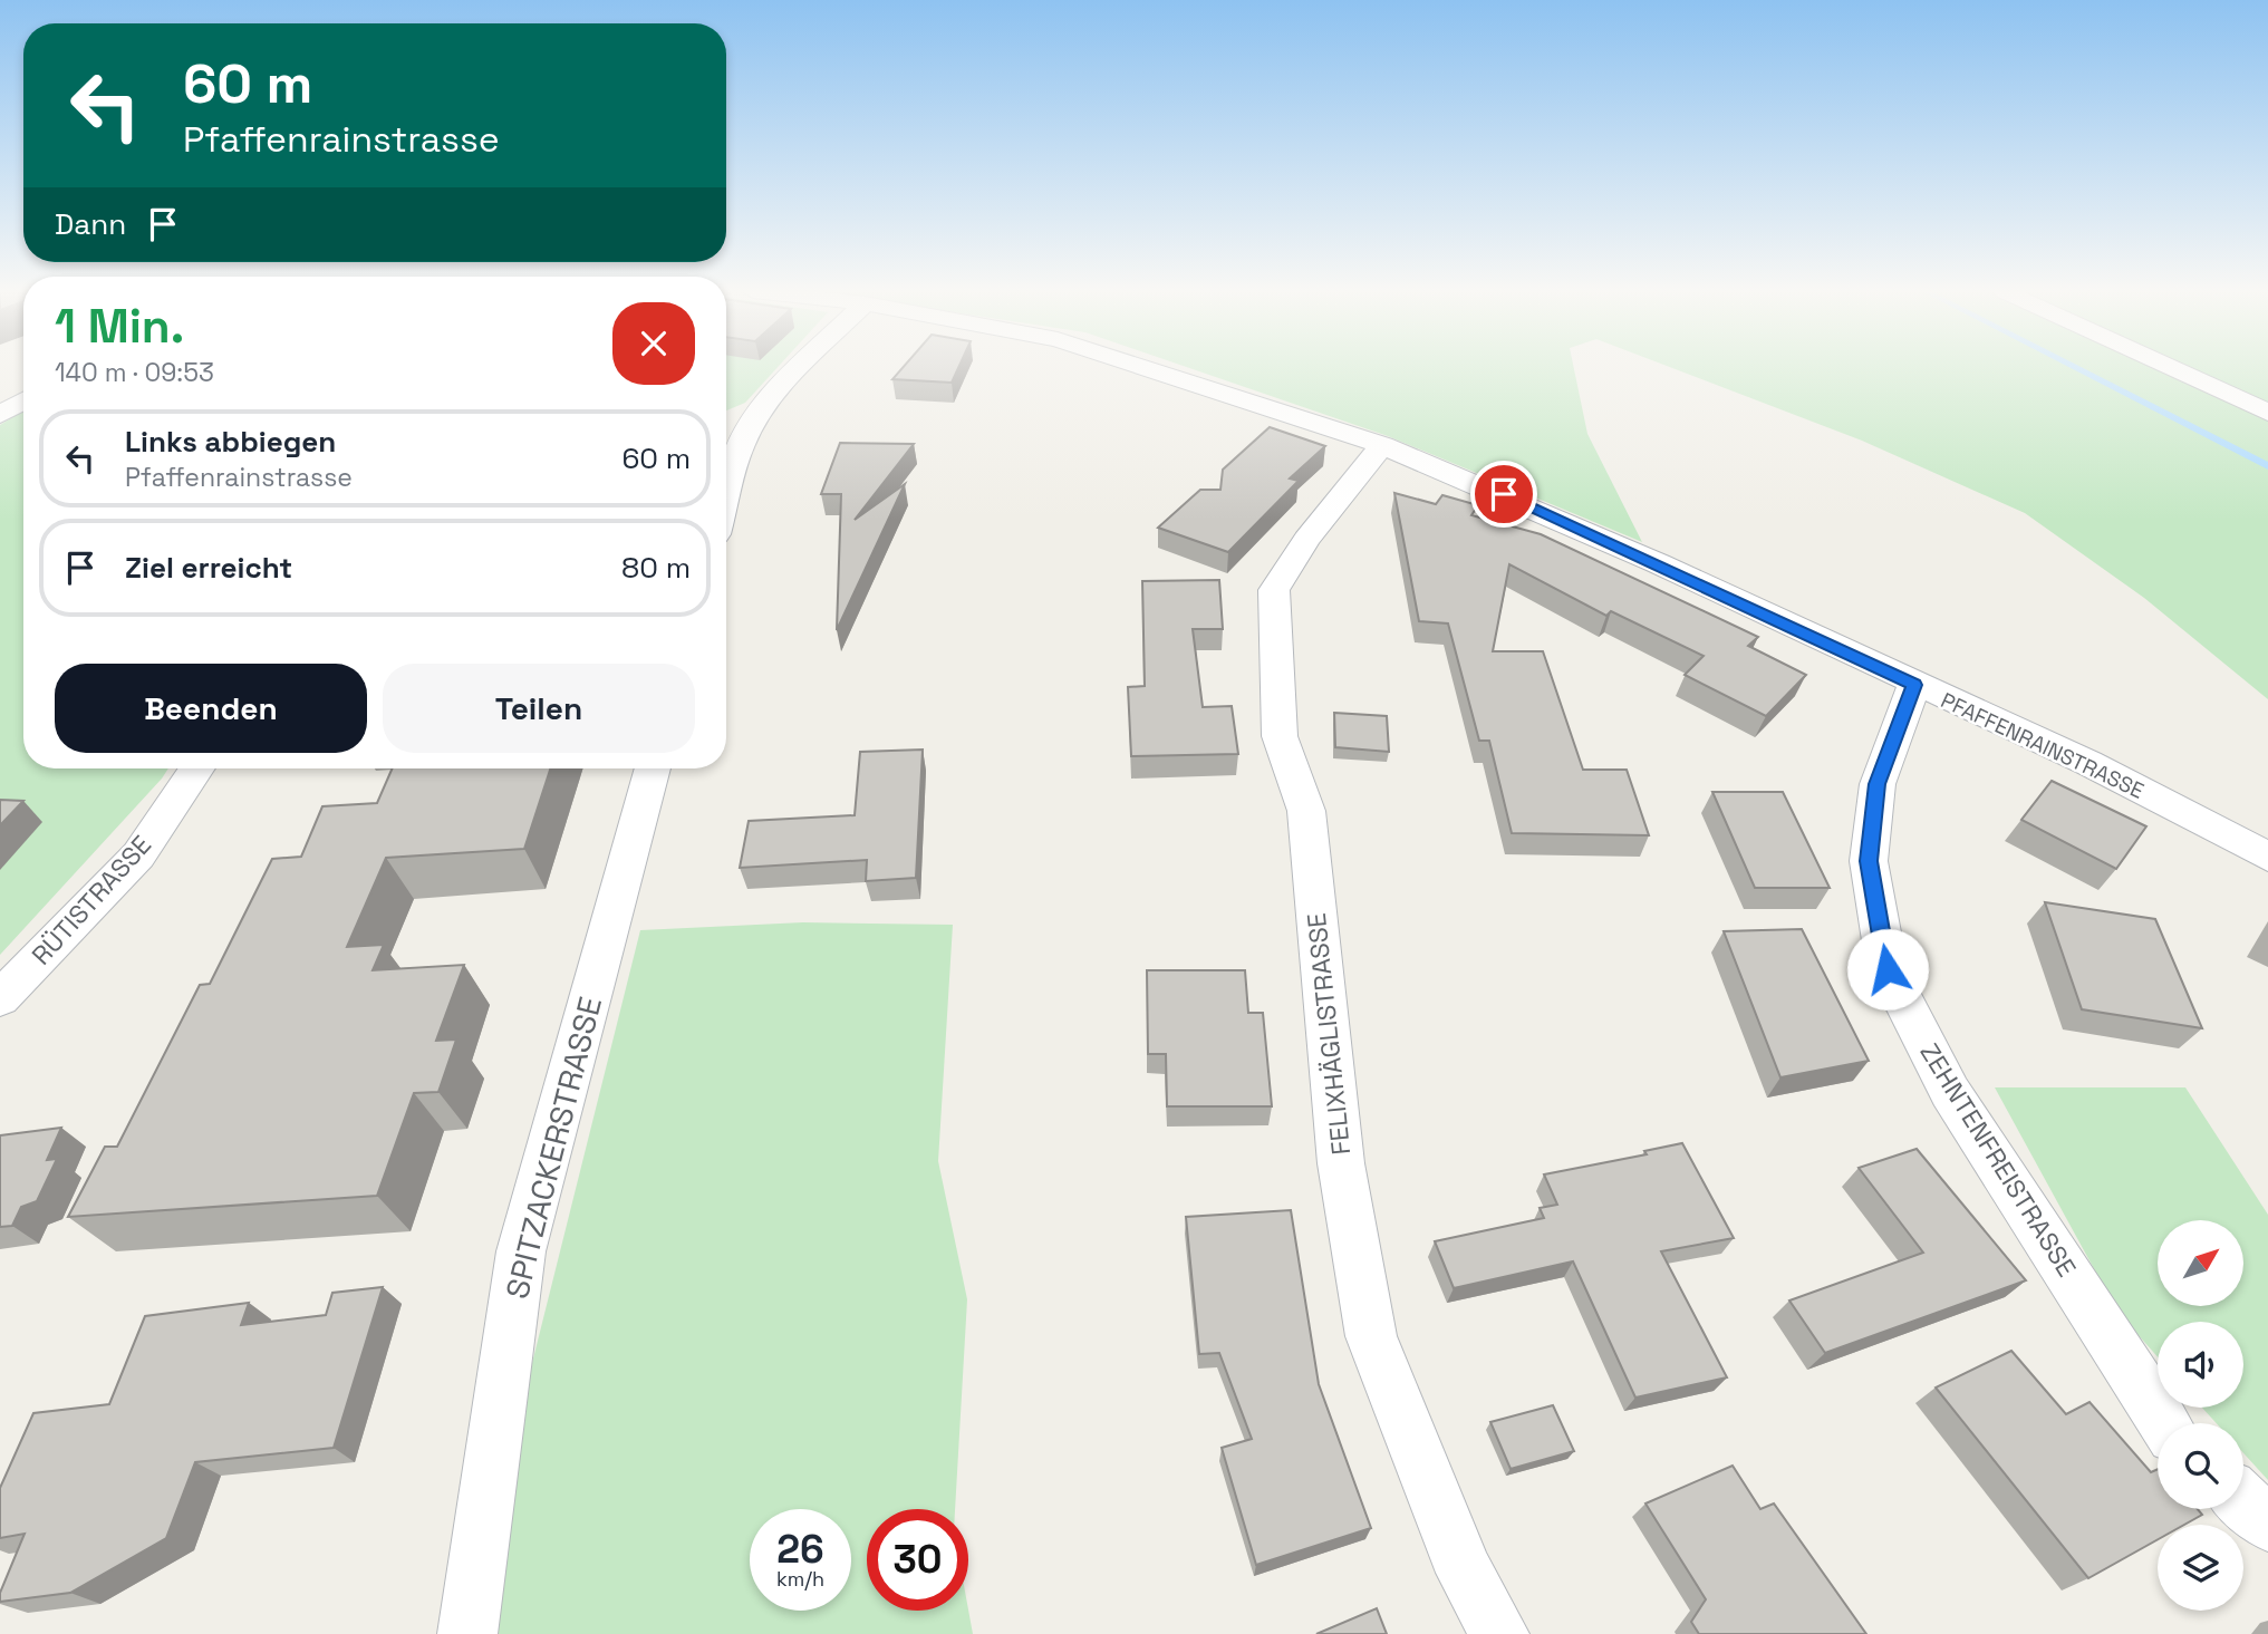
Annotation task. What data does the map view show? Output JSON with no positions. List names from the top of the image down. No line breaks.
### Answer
{"streets":{"street":["PFAFFENRAINSTRASSE","RÜTISTRASSE","FELIXHÄGLISTRASSE","SPITZACKERSTRASSE","ZEHNTENFREISTRASSE"]},"crossings":[["PFAFFENRAINSTRASSE","FELIXHÄGLISTRASSE"],["PFAFFENRAINSTRASSE","ZEHNTENFREISTRASSE"]],"north":"top right","page":{"turn":["60 m","Pfaffenrainstrasse"],"then":"Dann","heading":["1 Min.","140 m · 09:53"],"list":[{"name":"Links abbiegen","note":"Pfaffenrainstrasse","value":"60 m"},{"name":"Ziel erreicht","value":"80 m"}],"buttons":["Beenden","Teilen"],"speed":"26 km/h","limit":"30"}}
